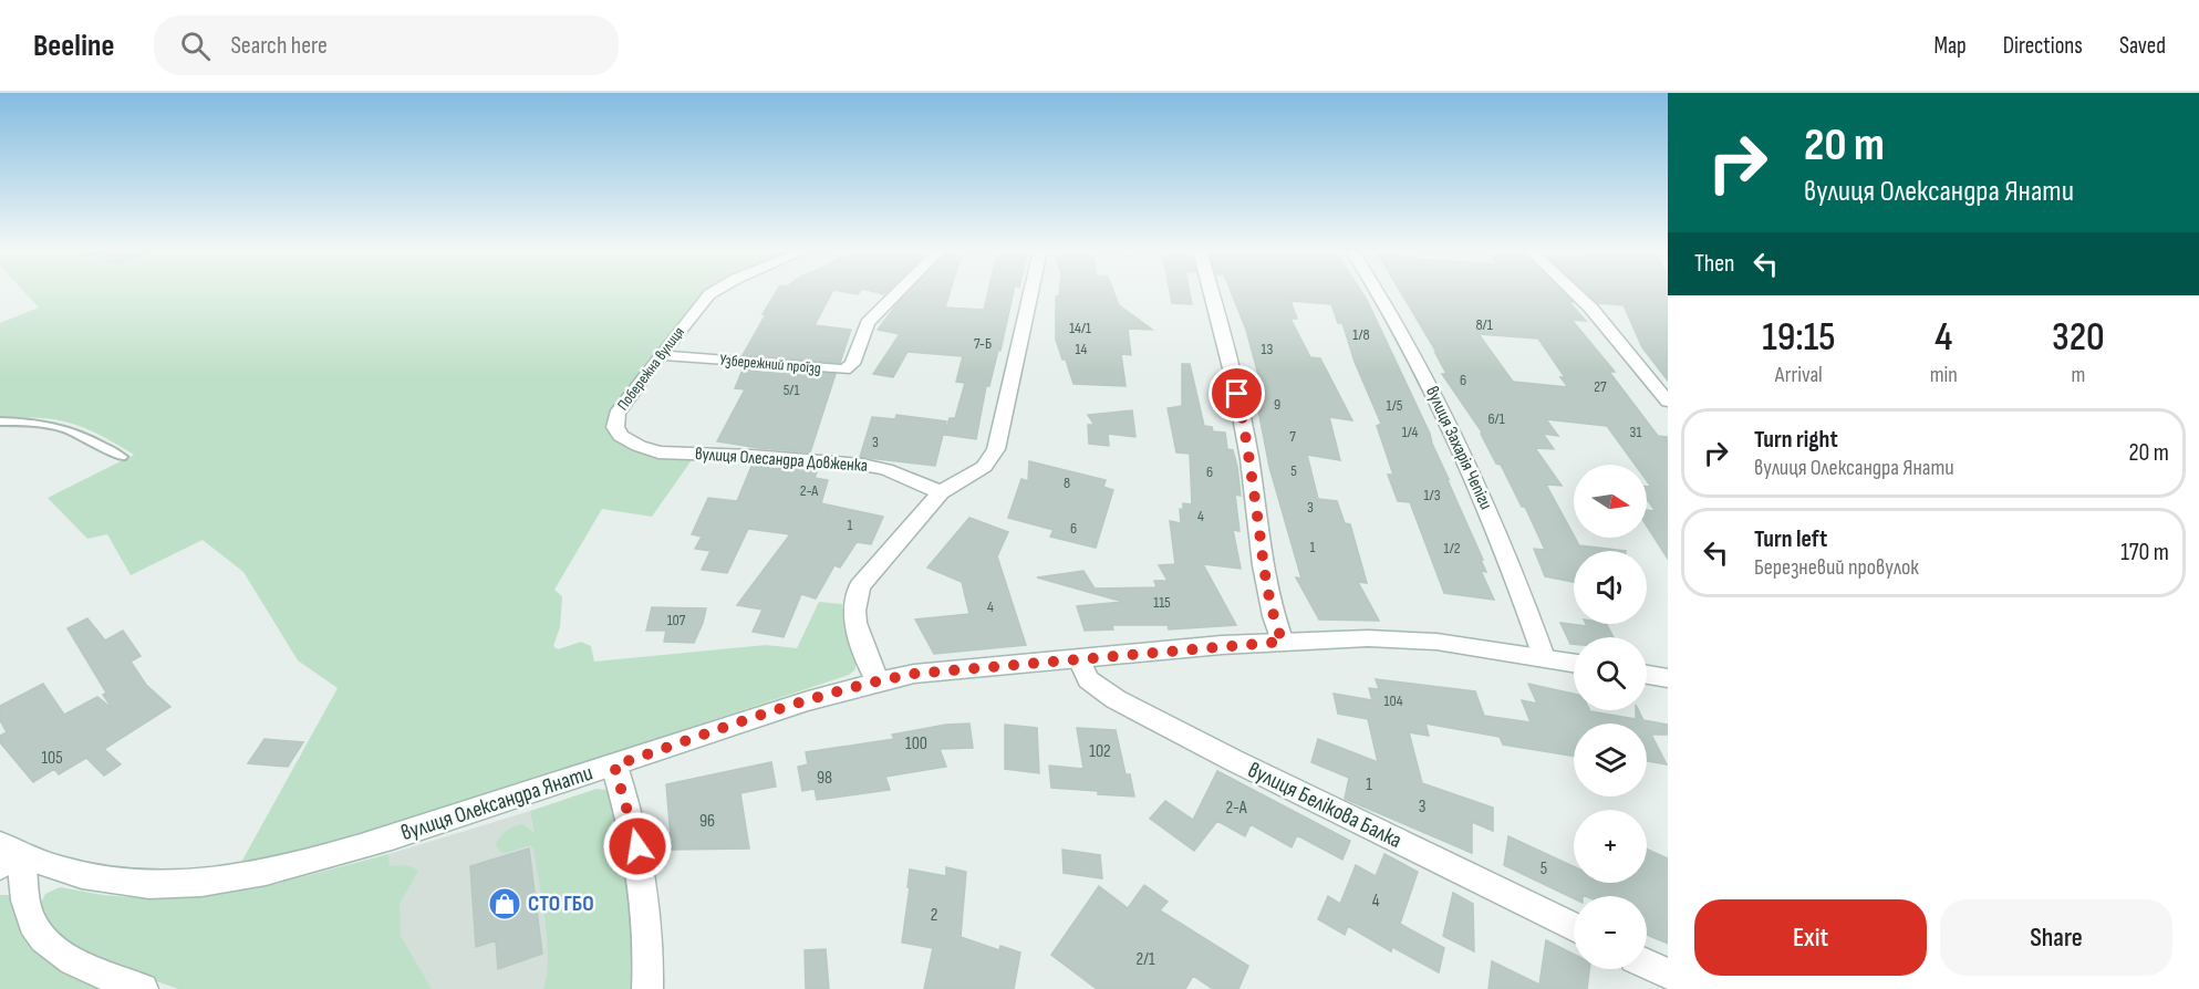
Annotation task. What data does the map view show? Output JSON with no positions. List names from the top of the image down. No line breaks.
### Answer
{"streets":{"street":["Узбережний проїзд","Побережна вулиця","вулиця Захарія Чепіги","вулиця Олесандра Довженка","вулиця Олександра Янати","вулиця Белікова Балка"]},"crossings":[["Узбережний проїзд","Побережна вулиця"],["Побережна вулиця","вулиця Олесандра Довженка"],["вулиця Захарія Чепіги","вулиця Олександра Янати"],["вулиця Олександра Янати","вулиця Белікова Балка"]],"places":{"shop":["СТО ГБО"]},"house_numbers":["8/1","14/1","1/8","7-Б","14","13","6","27","5/1","9","1/5","6/1","1/4","31","7","3","5","6","8","2-А","1/3","3","4","1","6","1","1/2","115","4","107","104","100","102","105","98","1","3","2-А","96","5","4","2","2/1"],"north":"right","page":{"header":"Beeline","search":"Search here","nav":["Map","Directions","Saved"],"turn":["20 m","вулиця Олександра Янати"],"then":"Then","eta":["19:15","Arrival","4","min","320","m"],"list":[{"name":"Turn right","note":"вулиця Олександра Янати","value":"20 m"},{"name":"Turn left","note":"Березневий провулок","value":"170 m"}],"map_buttons":["+","−"],"buttons":["Exit","Share"]}}
